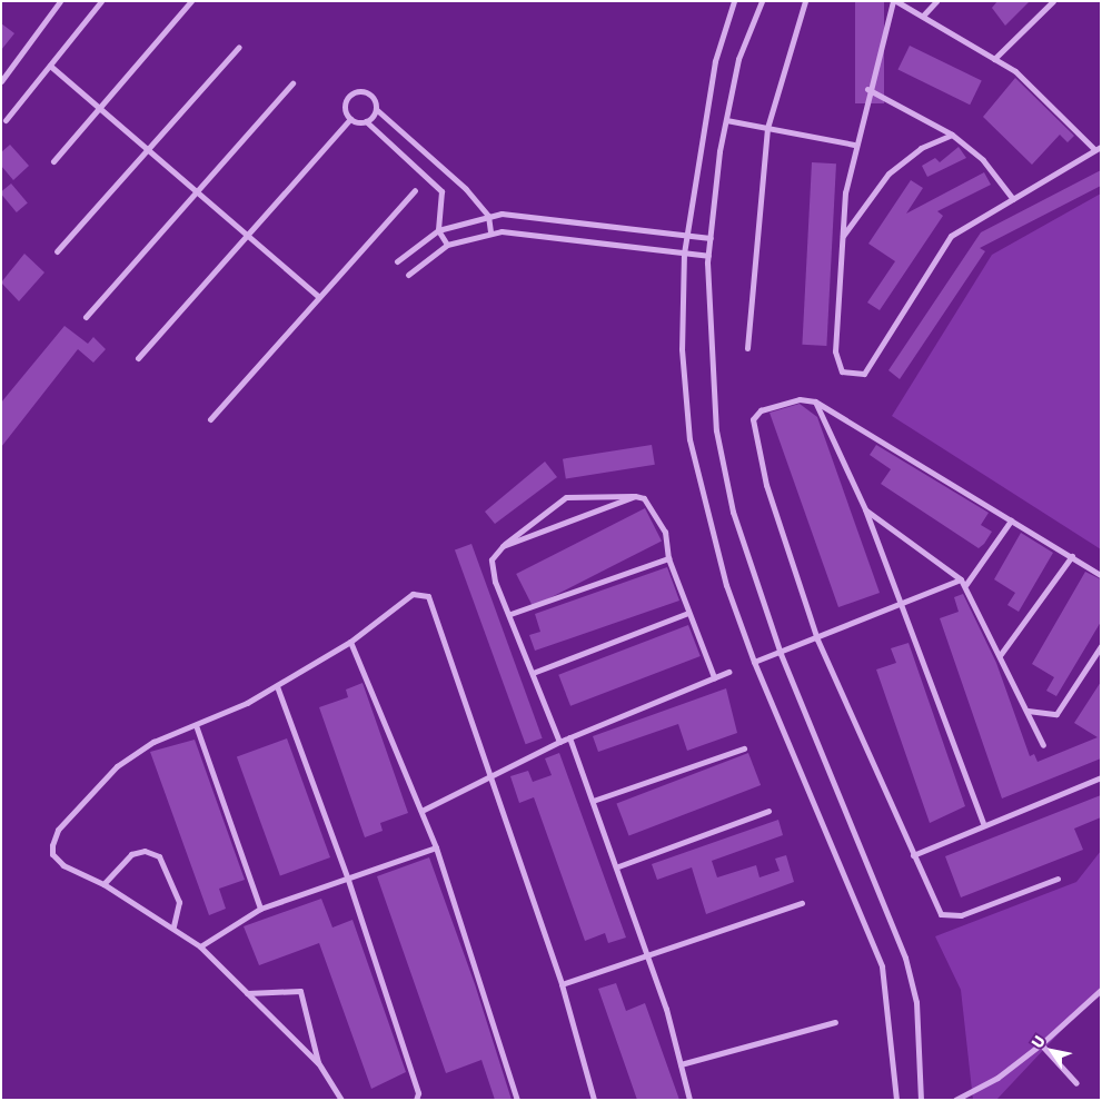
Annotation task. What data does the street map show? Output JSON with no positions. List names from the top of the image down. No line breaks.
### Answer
{"north":"top left"}
